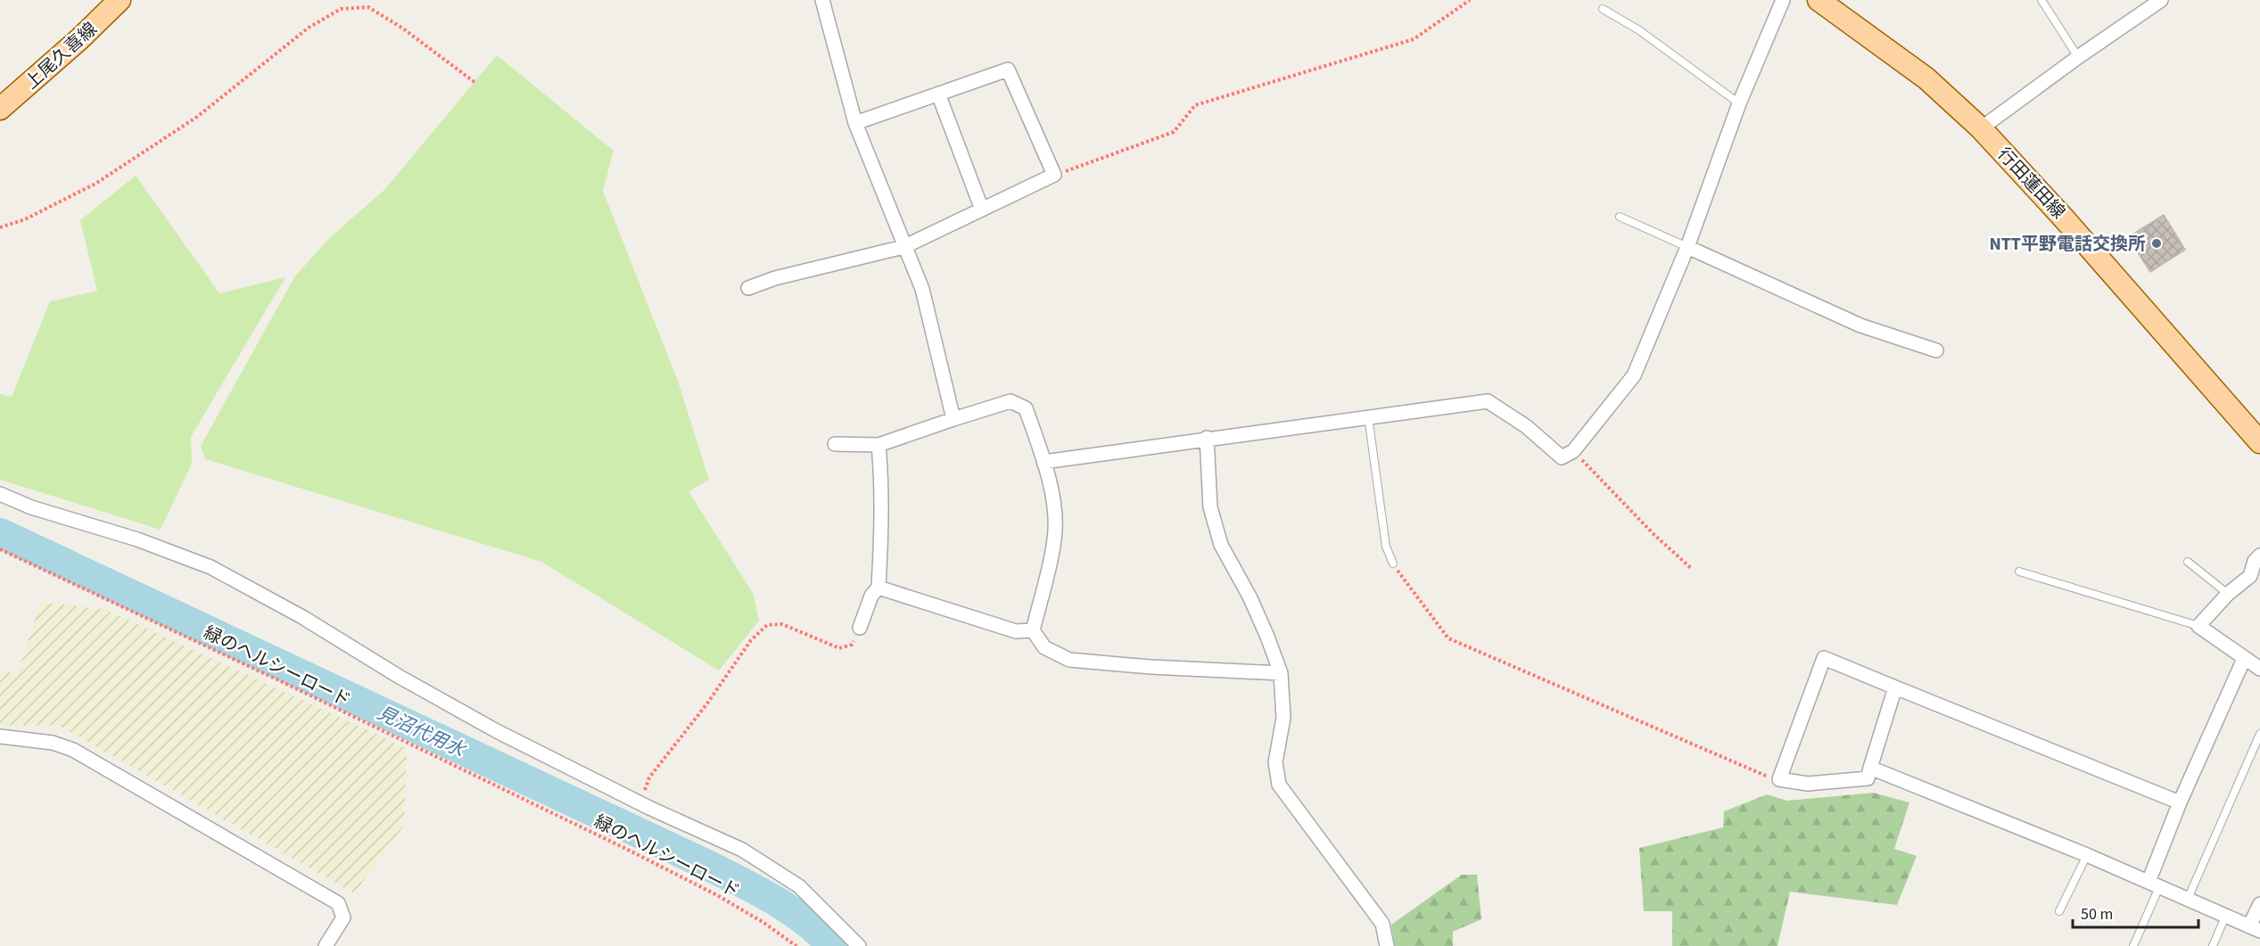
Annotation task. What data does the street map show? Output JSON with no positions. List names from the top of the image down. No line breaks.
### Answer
{"streets":{"main road":["上尾久喜線","行田蓮田線"],"path":["緑のヘルシーロード"]},"water":["見沼代用水"],"places":["NTT平野電話交換所"],"scale_bar":"50 m"}
